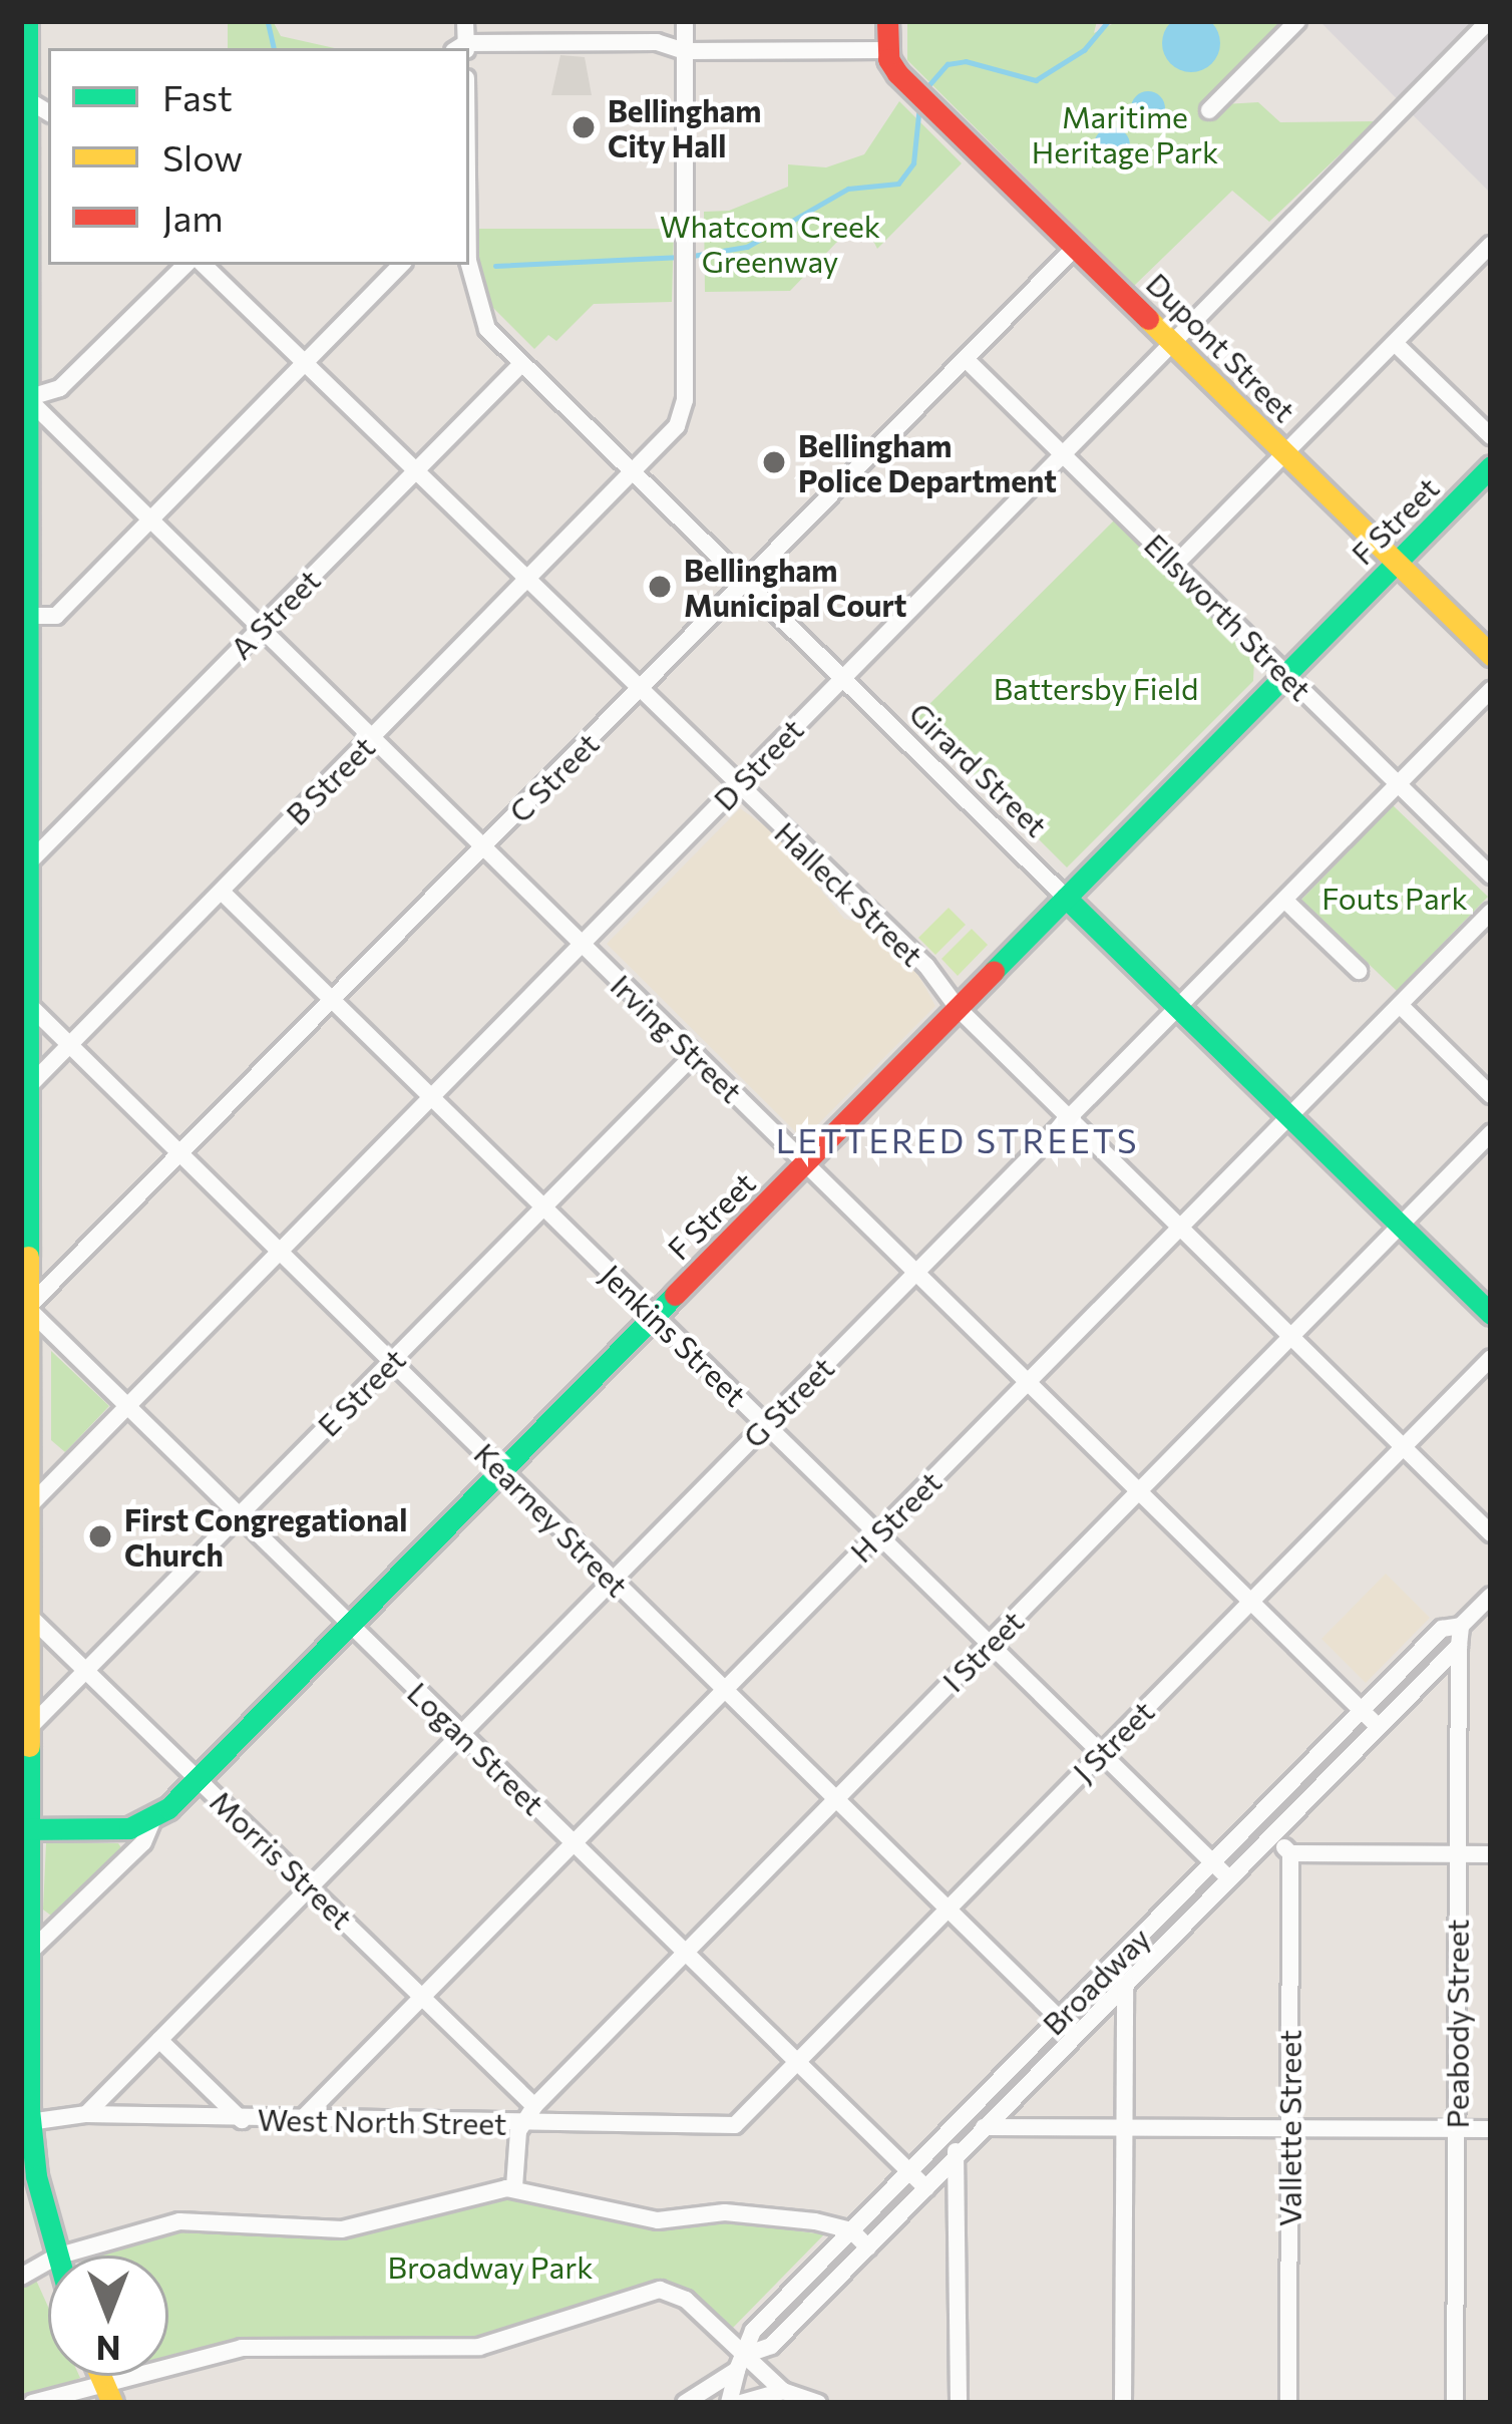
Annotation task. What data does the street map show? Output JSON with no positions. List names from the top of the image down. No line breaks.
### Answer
{"streets":{"street":["Dupont Street","F Street","A Street","Ellsworth Street","D Street","Girard Street","C Street","B Street","Halleck Street","Irving Street","Jenkins Street","E Street","G Street","H Street","Kearney Street","I Street","J Street","Logan Street","Morris Street","Broadway","Peabody Street","West North Street","Vallette Street"]},"crossings":[["Dupont Street","F Street"],["Dupont Street","D Street"],["Dupont Street","C Street"],["F Street","Ellsworth Street"],["F Street","Girard Street"],["F Street","Halleck Street"],["F Street","Irving Street"],["F Street","Jenkins Street"],["F Street","Kearney Street"],["F Street","Logan Street"],["F Street","Morris Street"],["A Street","Girard Street"],["A Street","Halleck Street"],["A Street","Irving Street"],["Ellsworth Street","D Street"],["Ellsworth Street","C Street"],["Ellsworth Street","G Street"],["D Street","Girard Street"],["D Street","Halleck Street"],["D Street","Irving Street"],["D Street","Jenkins Street"],["D Street","Kearney Street"],["D Street","Logan Street"],["Girard Street","C Street"],["Girard Street","B Street"],["Girard Street","G Street"],["Girard Street","H Street"],["Girard Street","I Street"],["C Street","Halleck Street"],["C Street","Irving Street"],["C Street","Jenkins Street"],["C Street","Kearney Street"],["C Street","Logan Street"],["B Street","Halleck Street"],["B Street","Irving Street"],["B Street","Jenkins Street"],["B Street","Kearney Street"],["Halleck Street","G Street"],["Halleck Street","H Street"],["Halleck Street","I Street"],["Halleck Street","J Street"],["Irving Street","E Street"],["Irving Street","G Street"],["Irving Street","H Street"],["Irving Street","I Street"],["Irving Street","J Street"],["Irving Street","Broadway"],["Jenkins Street","E Street"],["Jenkins Street","G Street"],["Jenkins Street","H Street"],["Jenkins Street","I Street"],["Jenkins Street","J Street"],["Jenkins Street","Broadway"],["E Street","Kearney Street"],["E Street","Logan Street"],["E Street","Morris Street"],["G Street","Kearney Street"],["G Street","Logan Street"],["G Street","Morris Street"],["G Street","West North Street"],["H Street","Kearney Street"],["H Street","Logan Street"],["H Street","Morris Street"],["H Street","West North Street"],["Kearney Street","I Street"],["Kearney Street","J Street"],["Kearney Street","Broadway"],["I Street","Logan Street"],["I Street","Morris Street"],["I Street","West North Street"],["J Street","Logan Street"],["J Street","West North Street"],["Logan Street","Broadway"],["Broadway","Peabody Street"]],"districts":["LETTERED STREETS"],"parks":["Maritime Heritage Park","Whatcom Creek Greenway","Battersby Field","Fouts Park","Broadway Park"],"places":["Bellingham City Hall","Bellingham Police Department","Bellingham Municipal Court","First Congregational Church"],"legend":["Fast","Slow","Jam"],"north":"bottom"}
